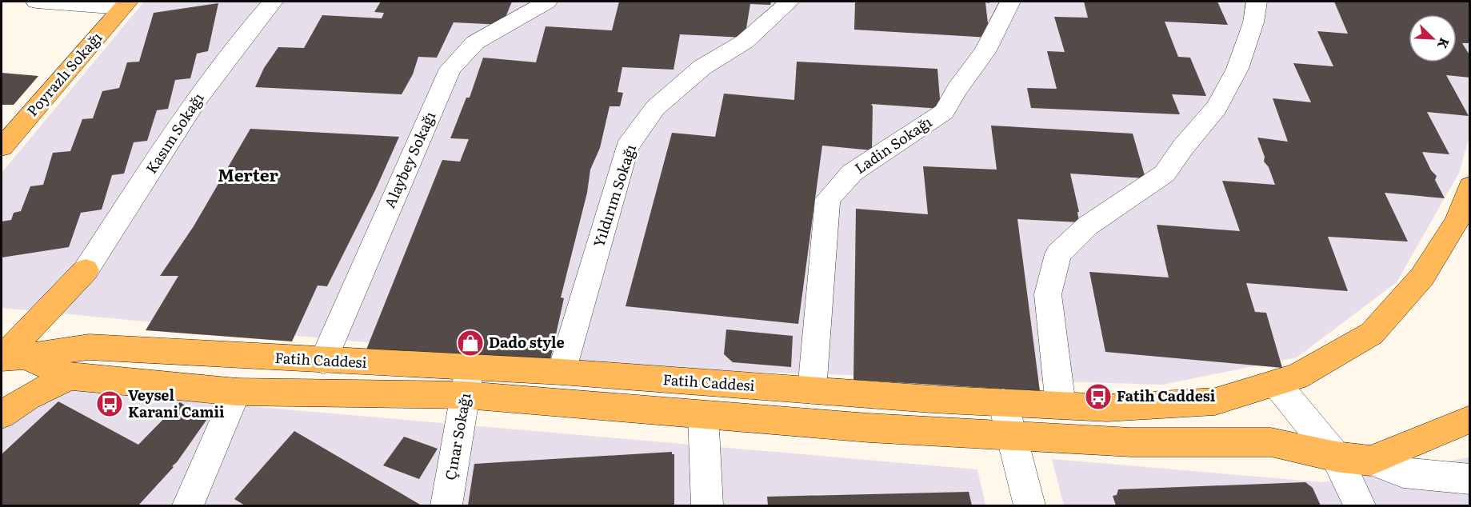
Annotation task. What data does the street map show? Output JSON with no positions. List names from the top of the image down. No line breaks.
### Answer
{"streets":{"main road":["Poyrazlı Sokağı","Fatih Caddesi"],"street":["Kasım Sokağı","Ladin Sokağı","Alaybey Sokağı","Yıldırım Sokağı","Çınar Sokağı"]},"crossings":[["Ladin Sokağı","Fatih Caddesi"],["Alaybey Sokağı","Fatih Caddesi"],["Yıldırım Sokağı","Fatih Caddesi"],["Fatih Caddesi","Çınar Sokağı"]],"districts":["Merter"],"places":{"shop":["Dado style"],"bus stop":["Fatih Caddesi","Veysel Karani Camii"]},"north":"bottom right"}
